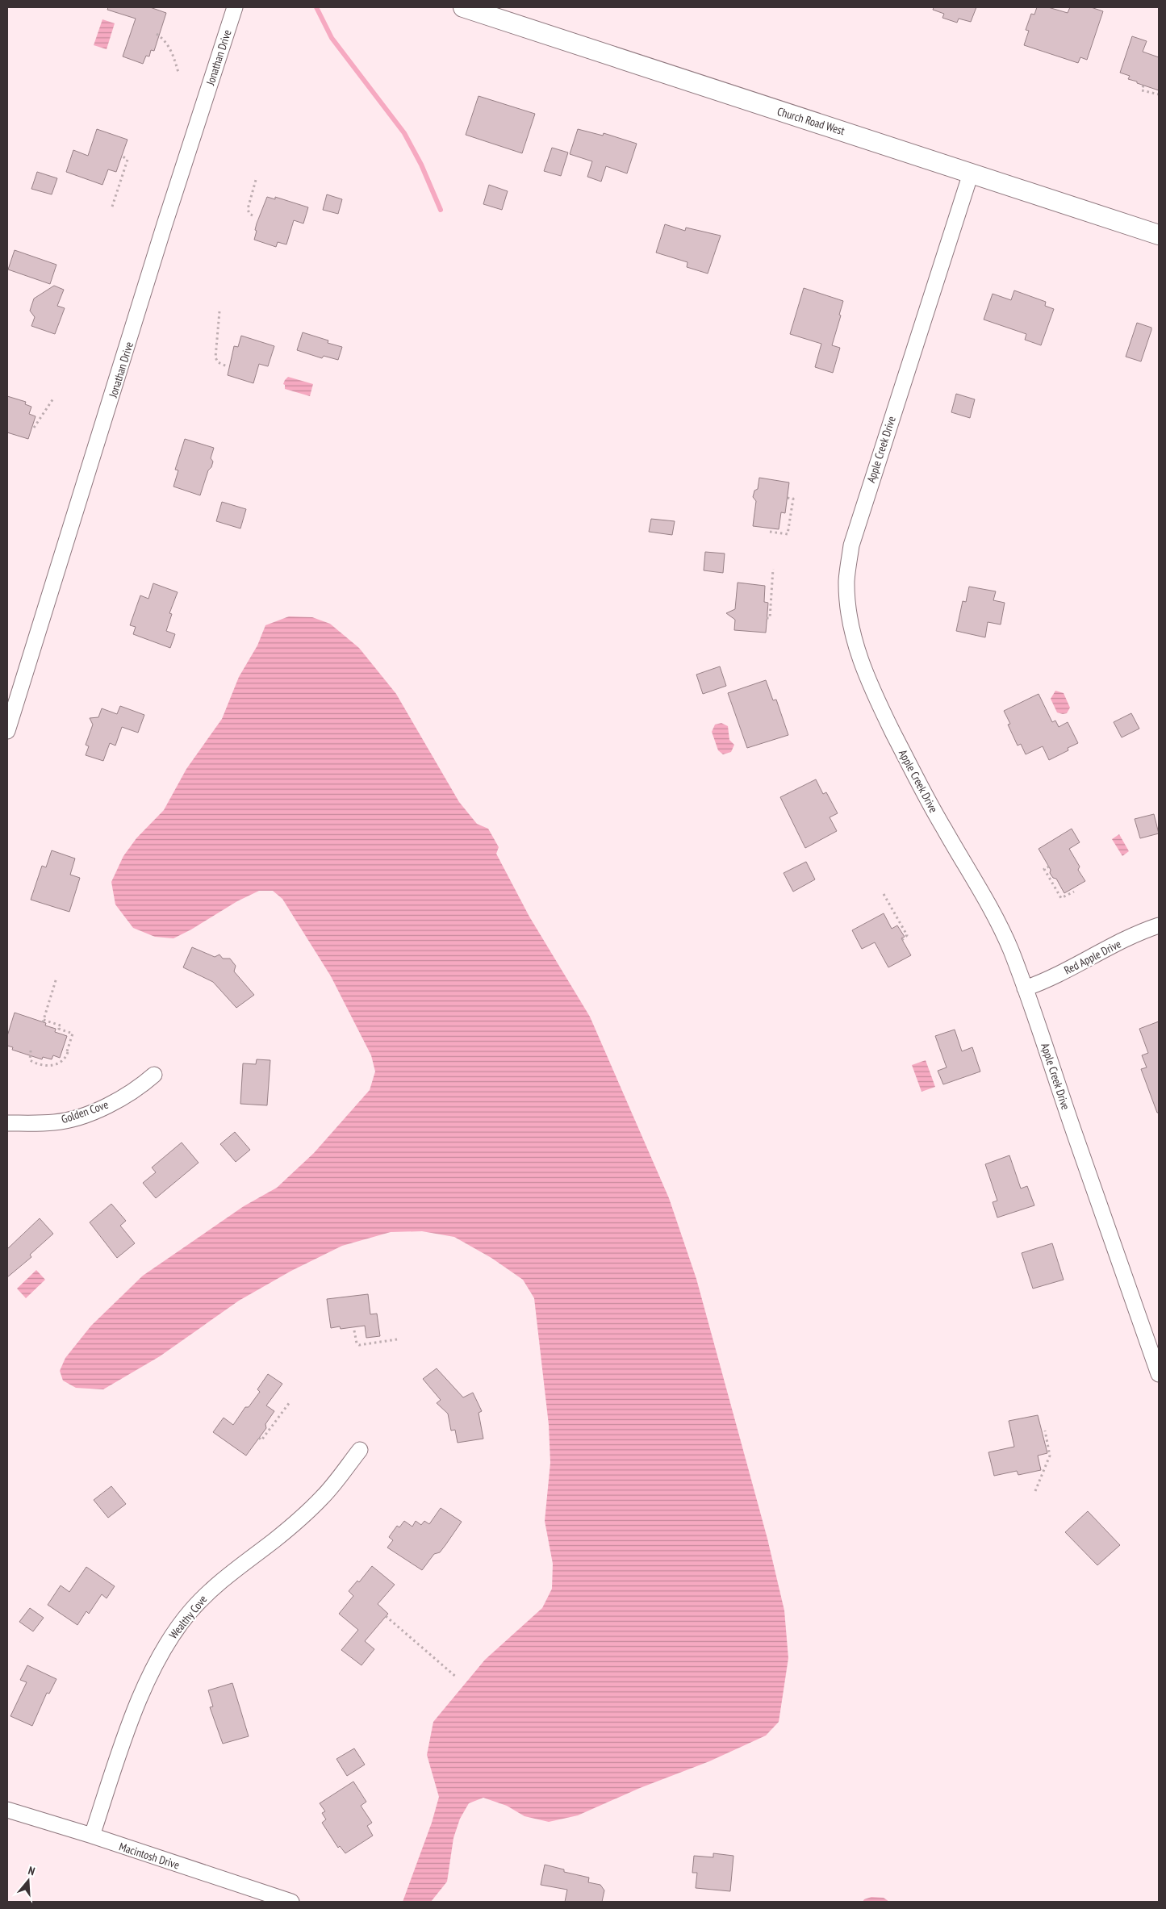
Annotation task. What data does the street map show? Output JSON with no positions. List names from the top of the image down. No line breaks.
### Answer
{"streets":{"street":["Jonathan Drive","Church Road West","Apple Creek Drive","Red Apple Drive","Golden Cove","Wealthy Cove","Macintosh Drive"]},"crossings":[["Church Road West","Apple Creek Drive"],["Apple Creek Drive","Red Apple Drive"],["Wealthy Cove","Macintosh Drive"]],"north":"top"}
